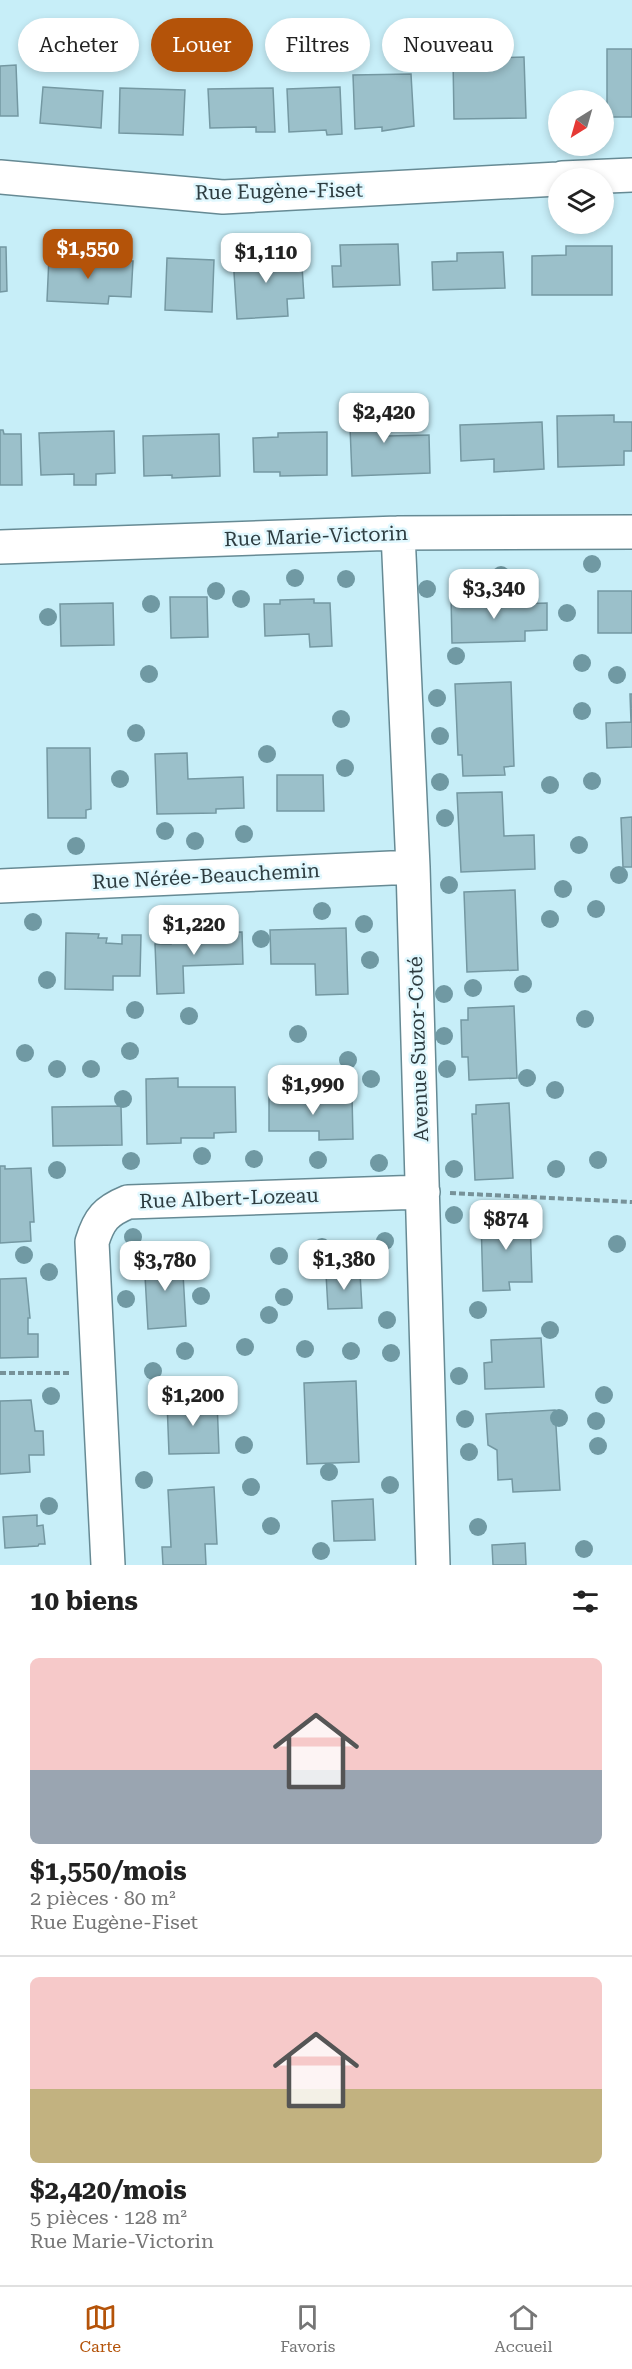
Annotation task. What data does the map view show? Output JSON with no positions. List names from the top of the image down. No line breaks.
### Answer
{"streets":{"street":["Rue Eugène-Fiset","Rue Marie-Victorin","Rue Nérée-Beauchemin","Avenue Suzor-Coté","Rue Albert-Lozeau"]},"crossings":[["Rue Marie-Victorin","Avenue Suzor-Coté"],["Rue Nérée-Beauchemin","Avenue Suzor-Coté"],["Avenue Suzor-Coté","Rue Albert-Lozeau"]],"north":"bottom left","page":{"chip":["Acheter","Louer","Filtres","Nouveau"],"price":["$1,550","$1,110","$2,420","$3,340","$1,220","$1,990","$874","$1,380","$3,780","$1,200"],"heading":"10 biens","list":[{"name":"$1,550/mois","note":"2 pièces · 80 m² · Rue Eugène-Fiset"},{"name":"$2,420/mois","note":"5 pièces · 128 m² · Rue Marie-Victorin"}],"tabs":["Carte","Favoris","Accueil"]}}
